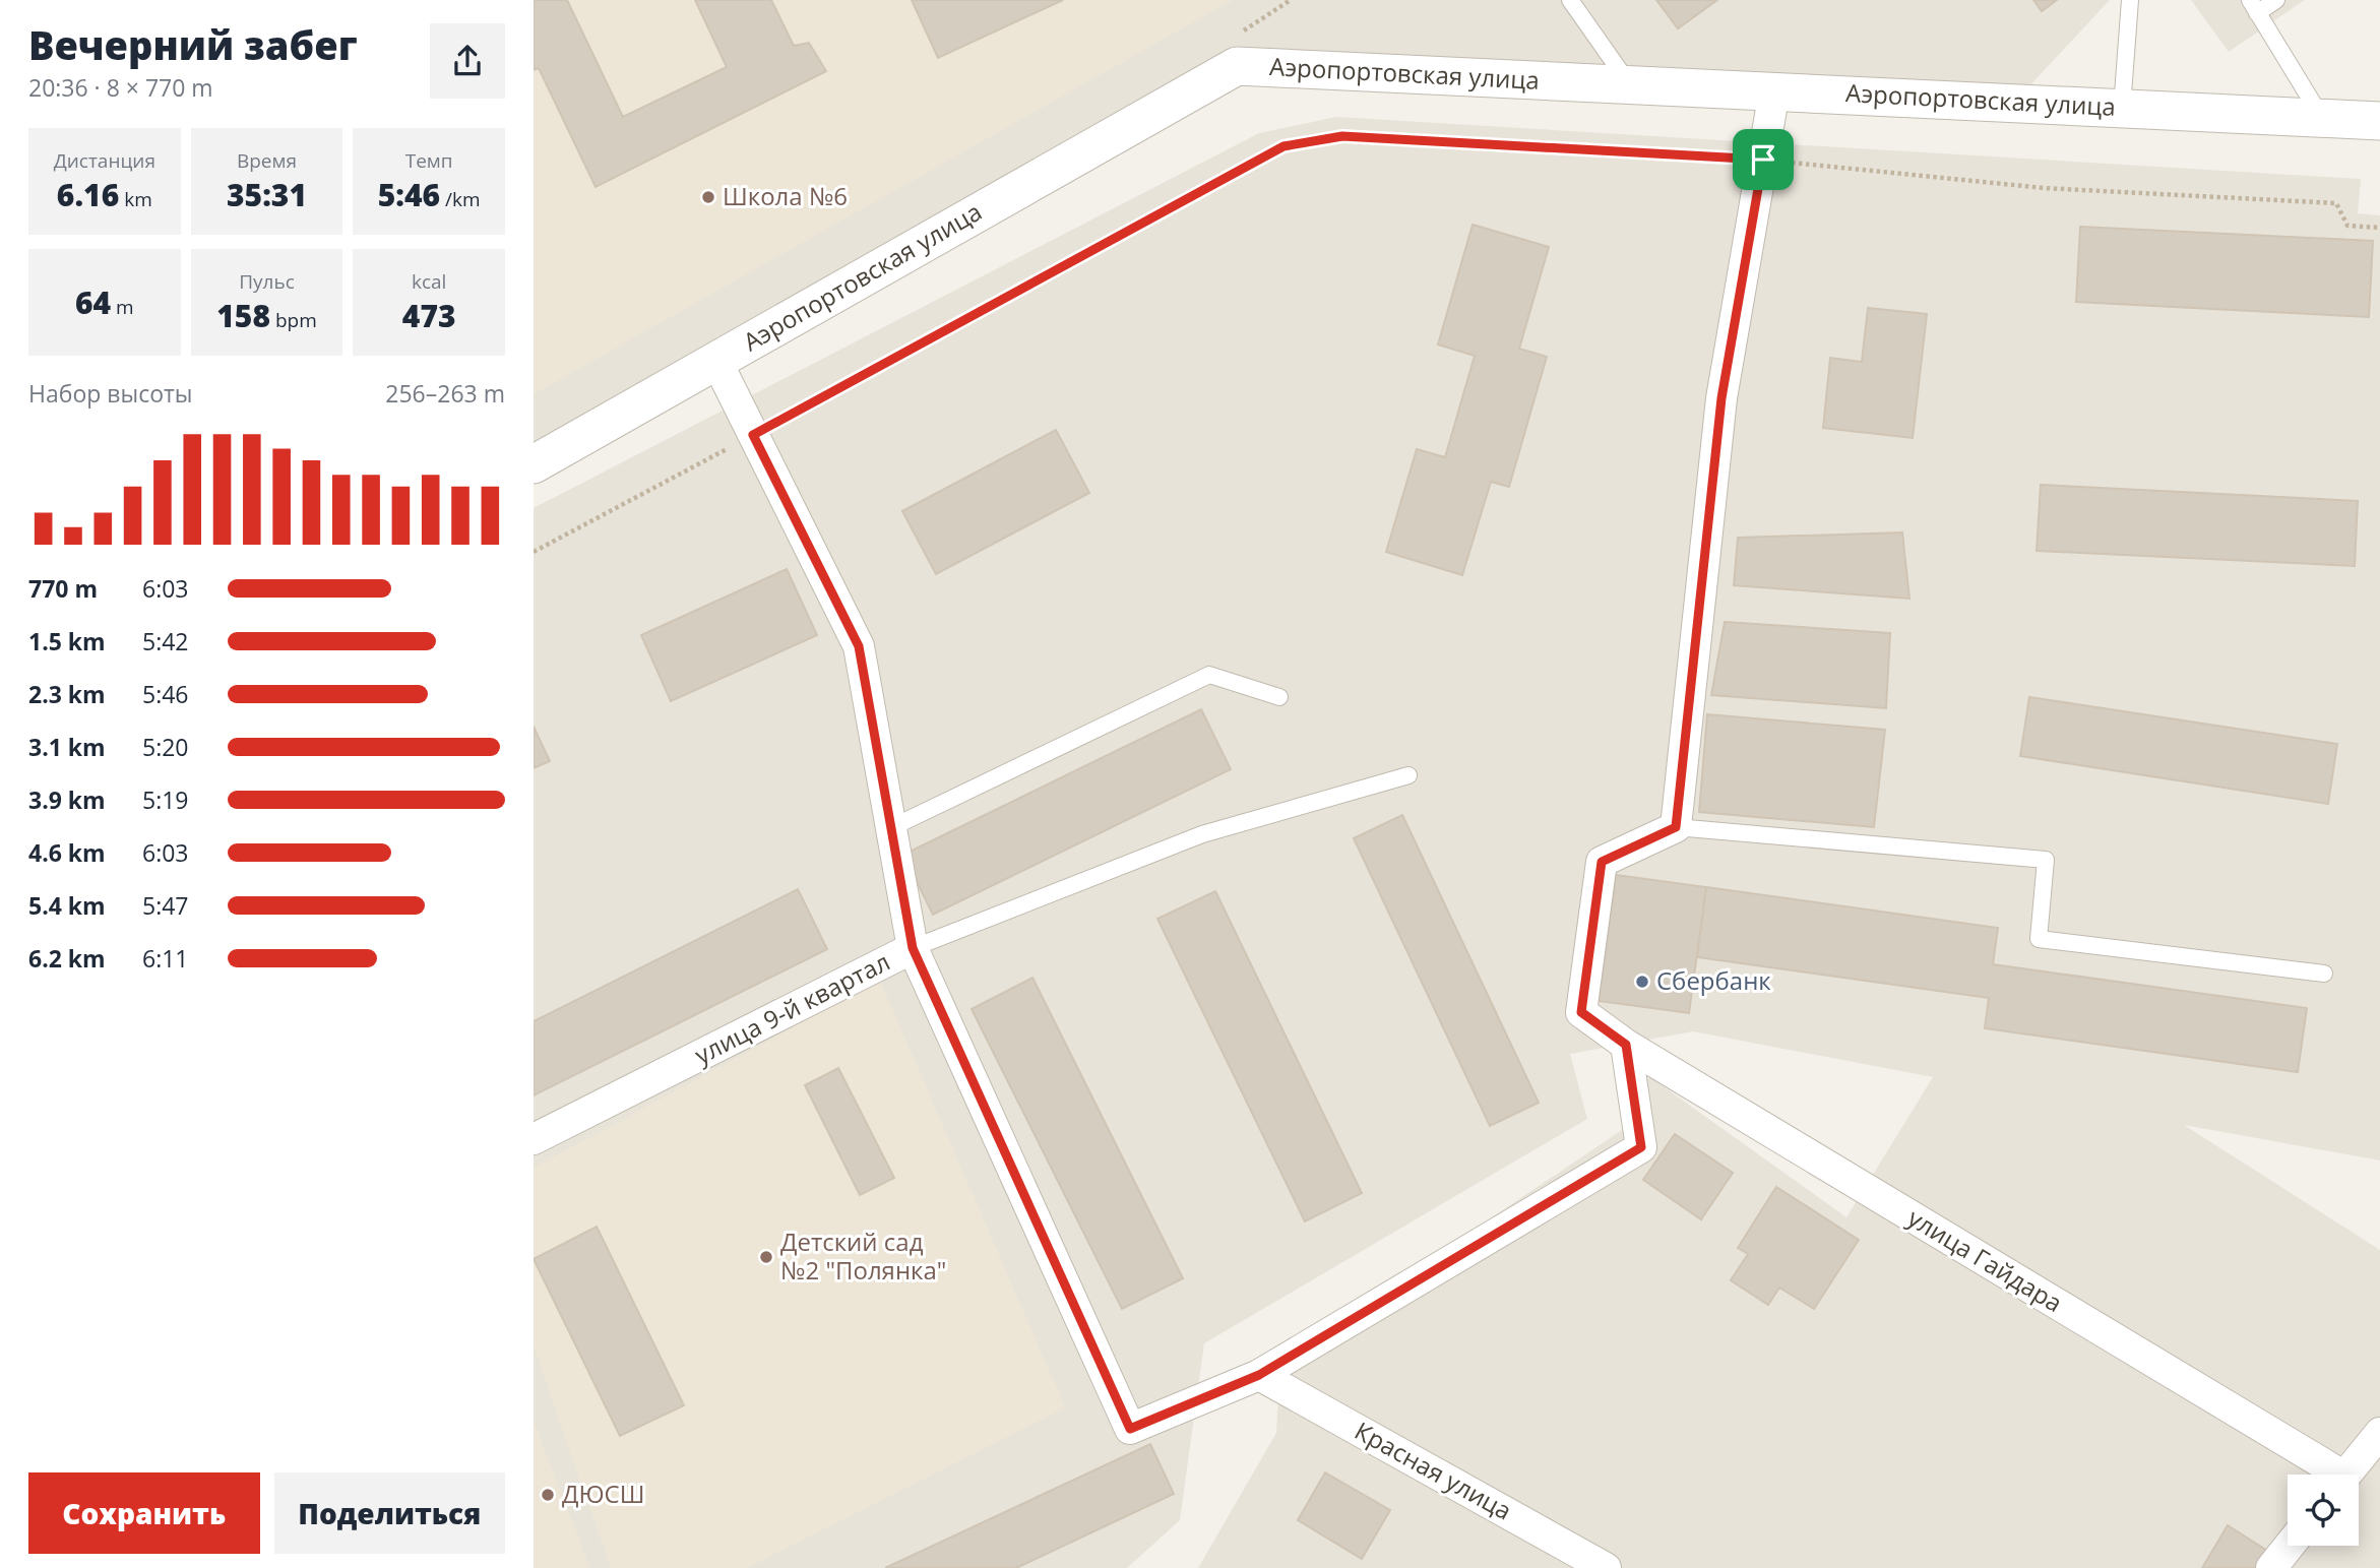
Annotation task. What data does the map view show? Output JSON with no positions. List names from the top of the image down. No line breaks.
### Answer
{"streets":{"street":["Аэропортовская улица","улица 9-й квартал","улица Гайдара","Красная улица"]},"crossings":[["улица 9-й квартал","улица Гайдара"],["улица 9-й квартал","Красная улица"]],"places":["Школа №6","Сбербанк","Детский сад №2 \"Полянка\"","ДЮСШ"],"page":{"heading":["Вечерний забег","20:36 · 8 × 770 m"],"stats":[["Дистанция","6.16 km"],["Время","35:31"],["Темп","5:46 /km"],["64 m"],["Пульс","158 bpm"],["kcal","473"]],"chart":["Набор высоты","256–263 m"],"list":[{"name":"770 m","note":"6:03"},{"name":"1.5 km","note":"5:42"},{"name":"2.3 km","note":"5:46"},{"name":"3.1 km","note":"5:20"},{"name":"3.9 km","note":"5:19"},{"name":"4.6 km","note":"6:03"},{"name":"5.4 km","note":"5:47"},{"name":"6.2 km","note":"6:11"}],"buttons":["Сохранить","Поделиться"]}}
